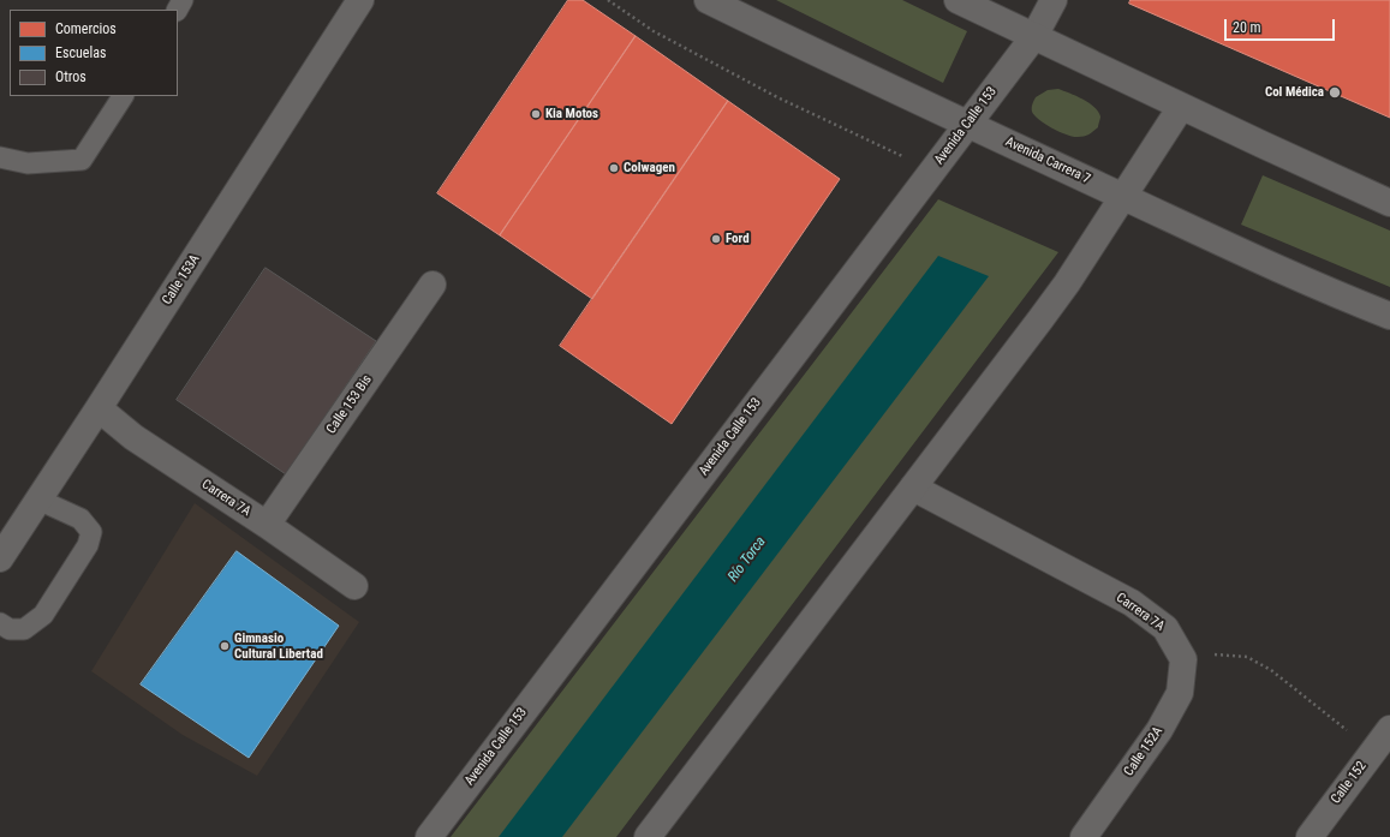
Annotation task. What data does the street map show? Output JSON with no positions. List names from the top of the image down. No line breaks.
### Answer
{"streets":{"main road":["Avenida Calle 153","Avenida Carrera 7","Calle 153A","Calle 153 Bis","Carrera 7A","Calle 152A","Calle 152"]},"crossings":[["Avenida Calle 153","Avenida Carrera 7"],["Calle 153A","Carrera 7A"],["Calle 153 Bis","Carrera 7A"],["Carrera 7A","Calle 152A"]],"water":["Río Torca"],"places":["Col Médica","Kia Motos","Colwagen","Ford","Gimnasio Cultural Libertad"],"legend":["Comercios","Escuelas","Otros"],"scale_bar":"20 m"}
